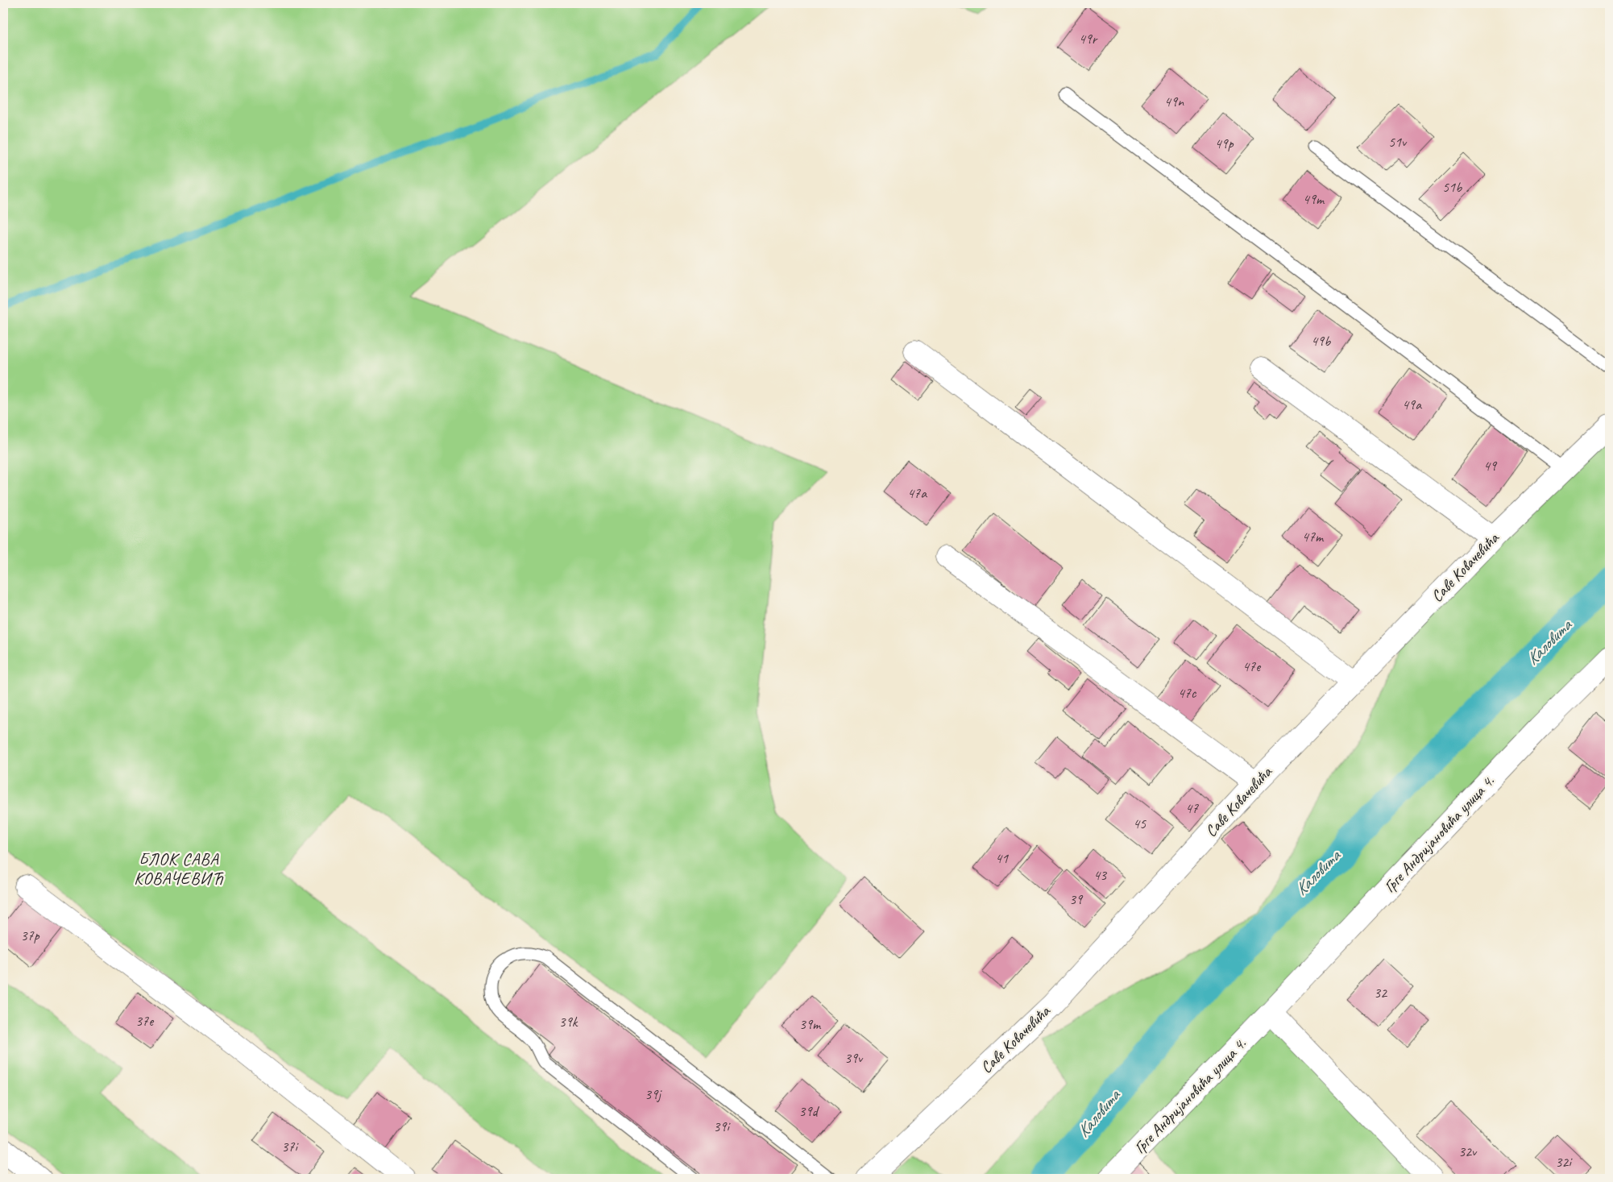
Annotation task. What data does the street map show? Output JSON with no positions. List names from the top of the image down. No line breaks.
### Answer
{"streets":{"street":["Саве Ковачевића","Грге Андријановића улица 4."]},"districts":["БЛОК САВА КОВАЧЕВИЋ"],"water":["Каловита"],"house_numbers":["49r","49n","51v","49p","51b","49m","49b","49a","49","47a","47m","47e","47c","47","45","41","43","39","37p","32","37e","39k","39m","39v","39j","39d","39i","37i","32v","32i"]}
